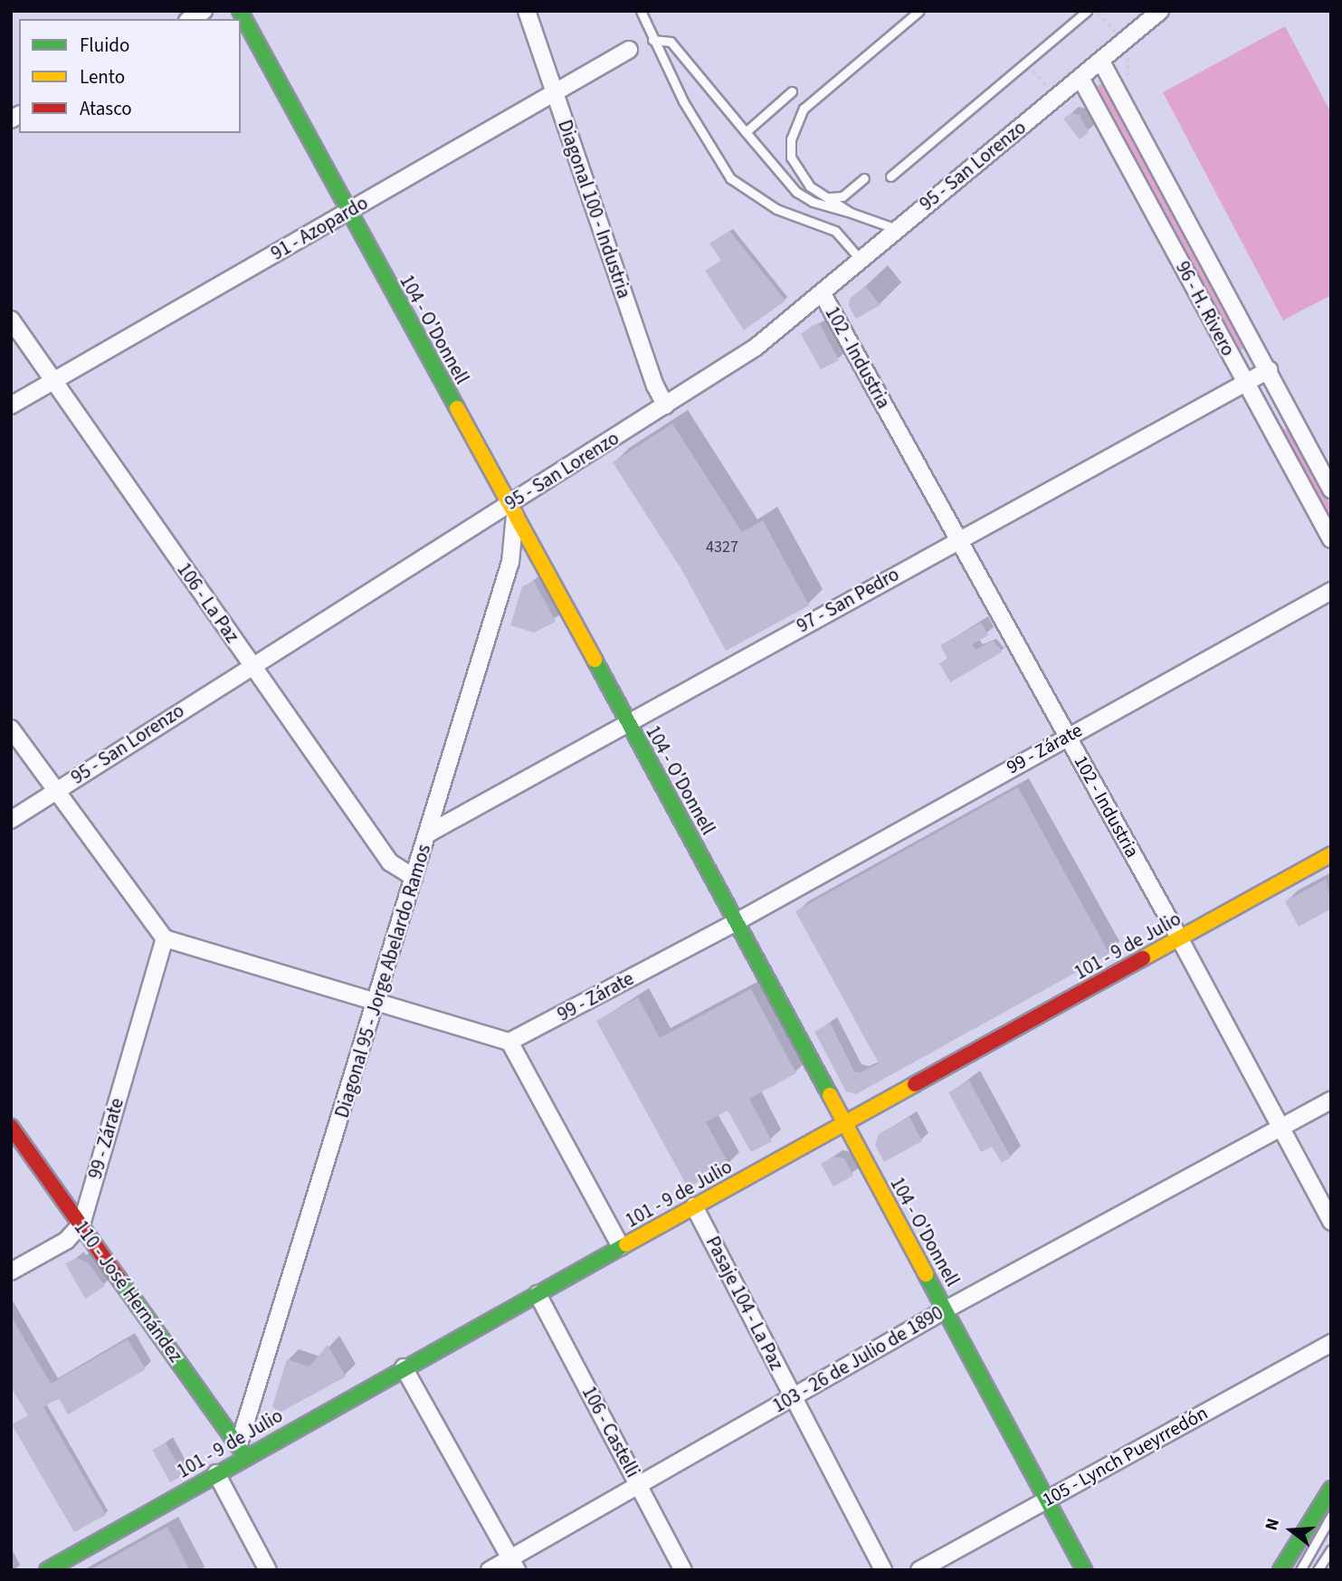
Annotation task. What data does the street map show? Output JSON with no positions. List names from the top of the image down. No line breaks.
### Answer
{"streets":{"street":["95 - San Lorenzo","Diagonal 100 - Industria","91 - Azopardo","96 - H. Rivero","104 - O'Donnell","102 - Industria","97 - San Pedro","106 - La Paz","99 - Zárate","101 - 9 de Julio","Diagonal 95 - Jorge Abelardo Ramos","110 - José Hernández","Pasaje 104 - La Paz","103 - 26 de Julio de 1890","106 - Castelli","105 - Lynch Pueyrredón"]},"crossings":[["95 - San Lorenzo","Diagonal 100 - Industria"],["95 - San Lorenzo","96 - H. Rivero"],["95 - San Lorenzo","104 - O'Donnell"],["95 - San Lorenzo","102 - Industria"],["95 - San Lorenzo","106 - La Paz"],["95 - San Lorenzo","Diagonal 95 - Jorge Abelardo Ramos"],["Diagonal 100 - Industria","91 - Azopardo"],["91 - Azopardo","104 - O'Donnell"],["91 - Azopardo","106 - La Paz"],["96 - H. Rivero","97 - San Pedro"],["104 - O'Donnell","97 - San Pedro"],["104 - O'Donnell","99 - Zárate"],["104 - O'Donnell","101 - 9 de Julio"],["104 - O'Donnell","Diagonal 95 - Jorge Abelardo Ramos"],["104 - O'Donnell","103 - 26 de Julio de 1890"],["104 - O'Donnell","105 - Lynch Pueyrredón"],["102 - Industria","97 - San Pedro"],["102 - Industria","99 - Zárate"],["102 - Industria","101 - 9 de Julio"],["102 - Industria","103 - 26 de Julio de 1890"],["97 - San Pedro","Diagonal 95 - Jorge Abelardo Ramos"],["106 - La Paz","Diagonal 95 - Jorge Abelardo Ramos"],["99 - Zárate","110 - José Hernández"],["101 - 9 de Julio","Diagonal 95 - Jorge Abelardo Ramos"],["101 - 9 de Julio","110 - José Hernández"],["101 - 9 de Julio","Pasaje 104 - La Paz"],["101 - 9 de Julio","106 - Castelli"],["Diagonal 95 - Jorge Abelardo Ramos","110 - José Hernández"],["Pasaje 104 - La Paz","103 - 26 de Julio de 1890"],["103 - 26 de Julio de 1890","106 - Castelli"]],"house_numbers":["4327"],"legend":["Fluido","Lento","Atasco"],"north":"left"}
